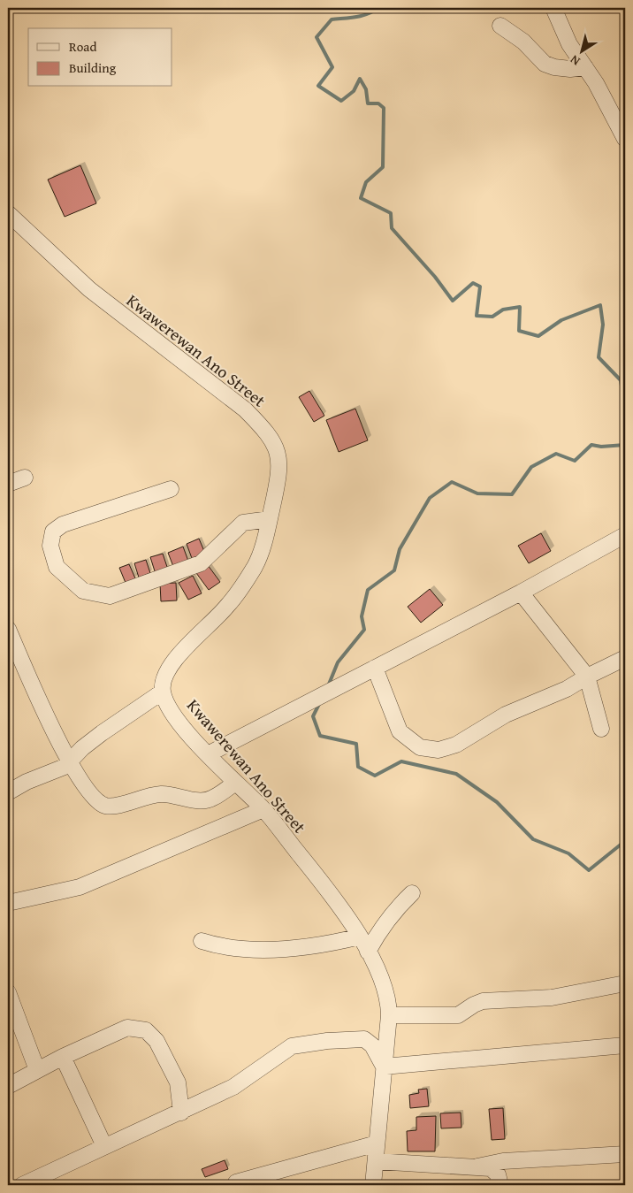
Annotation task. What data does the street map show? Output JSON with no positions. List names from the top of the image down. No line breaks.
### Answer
{"streets":{"street":["Kwawerewan Ano Street"]},"legend":["Road","Building"],"north":"bottom left"}
